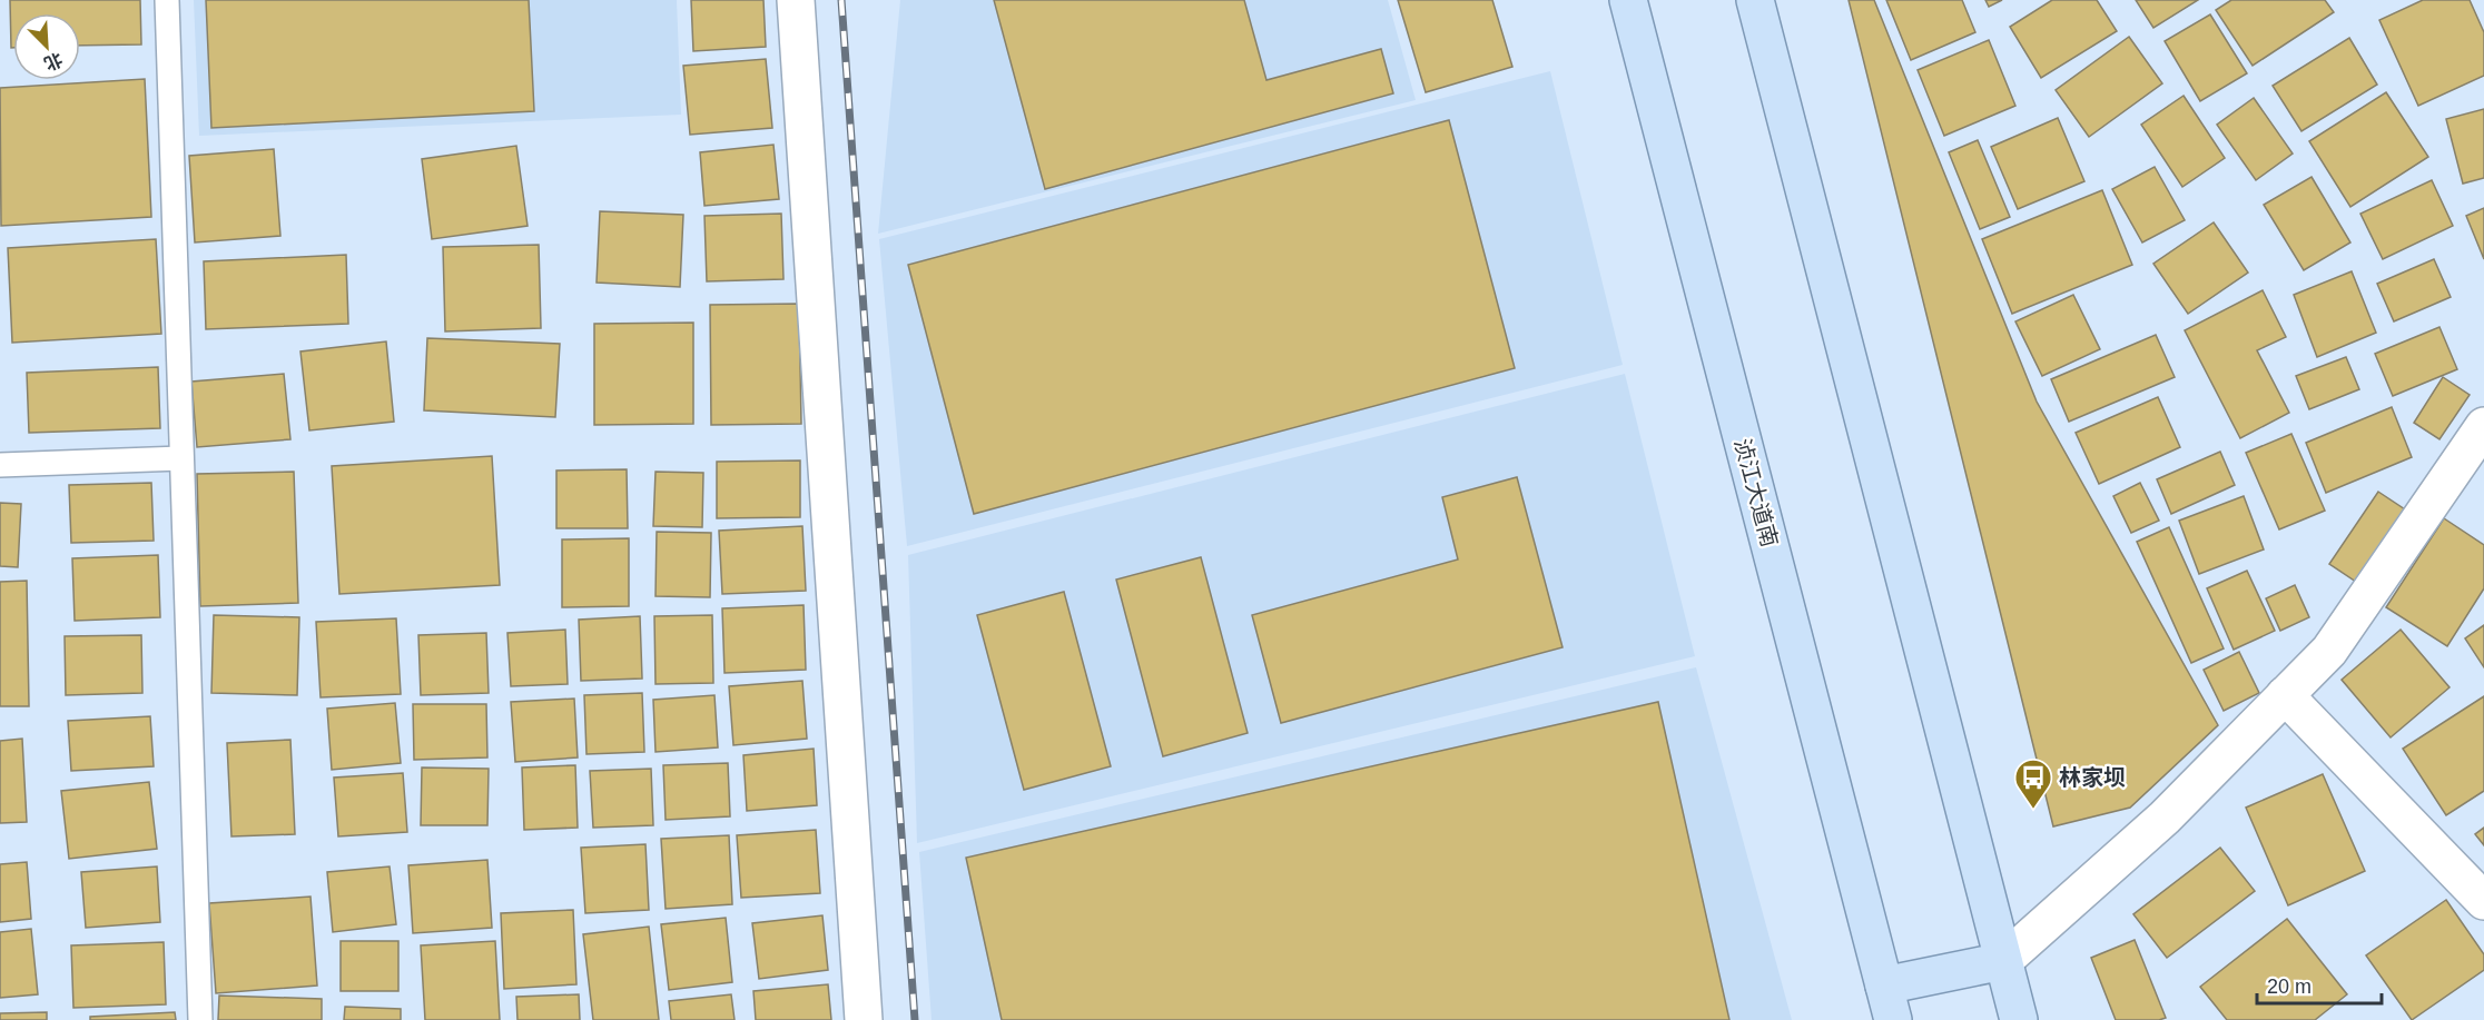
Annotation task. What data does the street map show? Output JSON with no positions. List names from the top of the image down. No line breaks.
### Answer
{"streets":{"main road":["浈江大道南"]},"places":{"bus stop":["林家坝"]},"scale_bar":"20 m","north":"bottom right"}
